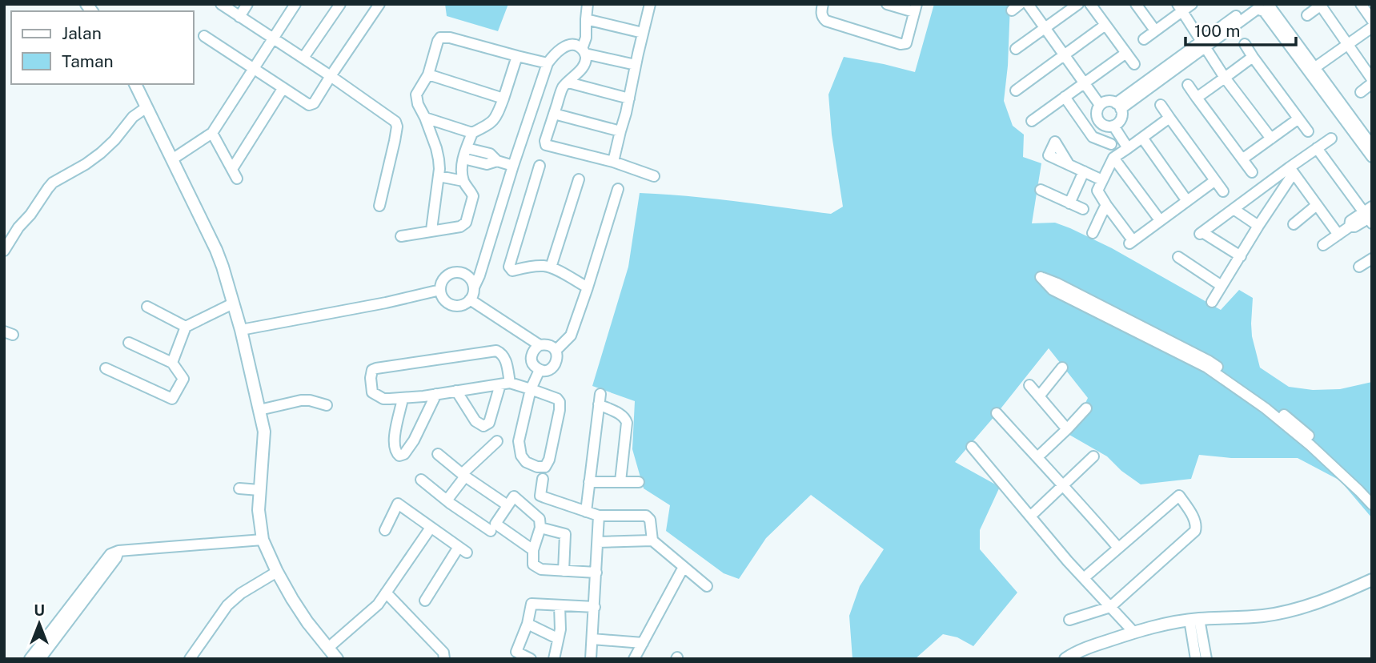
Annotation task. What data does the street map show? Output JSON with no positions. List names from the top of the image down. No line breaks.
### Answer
{"legend":["Jalan","Taman"],"scale_bar":"100 m","north":"top"}
